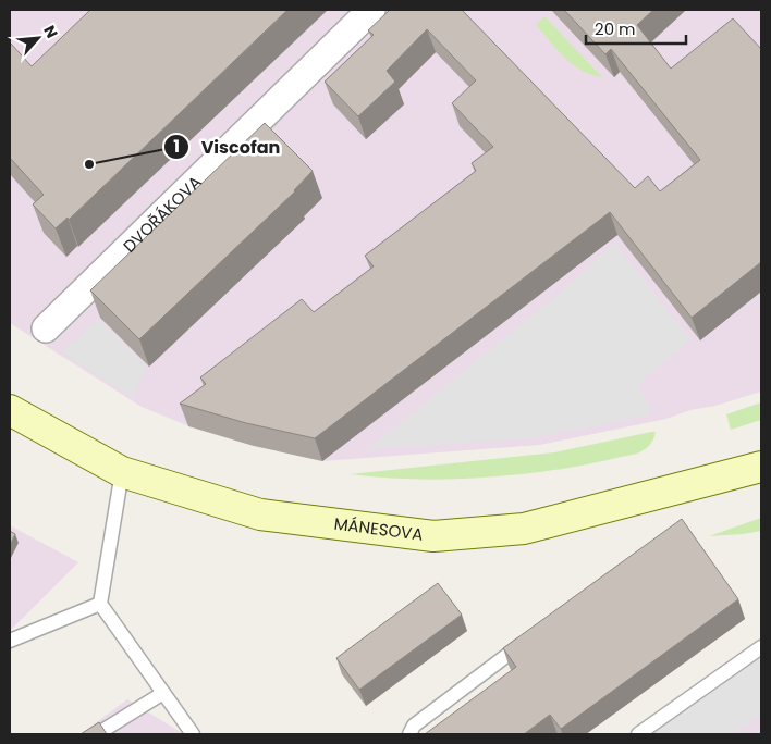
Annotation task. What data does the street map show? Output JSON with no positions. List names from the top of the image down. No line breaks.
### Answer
{"streets":{"main road":["MÁNESOVA"],"street":["DVOŘÁKOVA"]},"places":["Viscofan"],"scale_bar":"20 m","north":"top right"}
